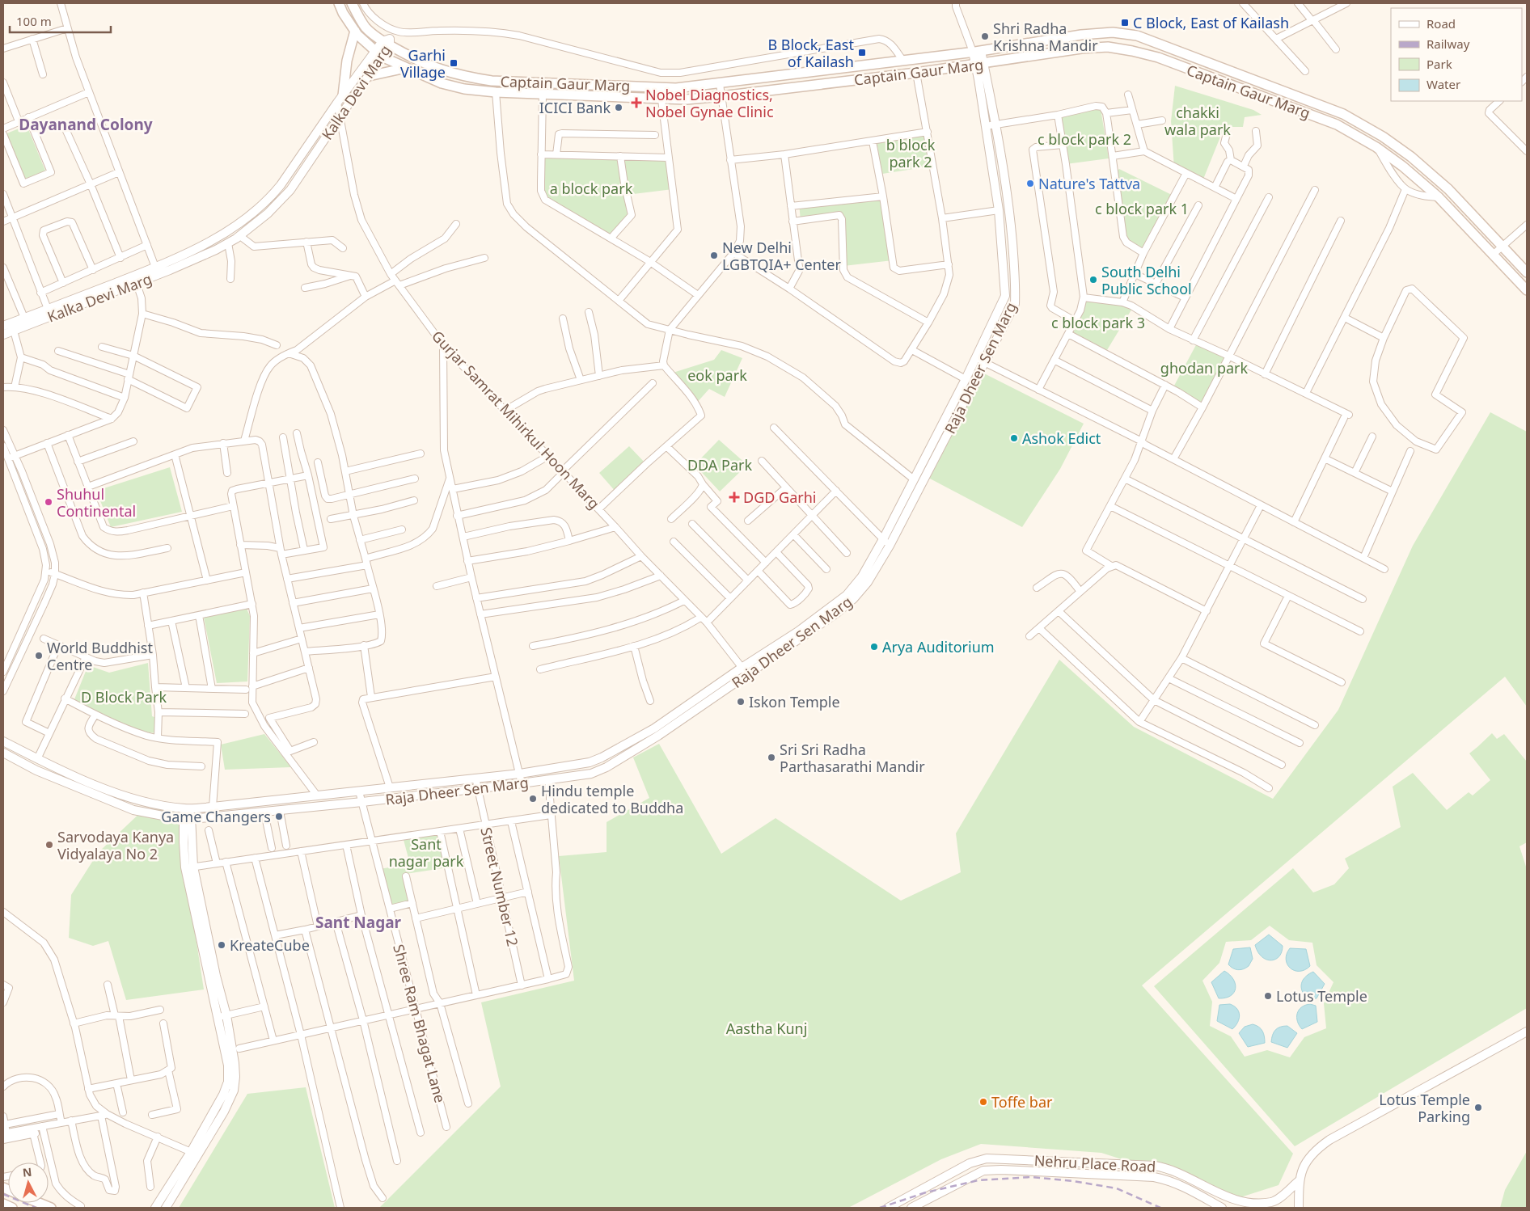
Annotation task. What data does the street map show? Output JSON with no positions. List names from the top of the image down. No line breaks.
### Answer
{"streets":{"main road":["Captain Gaur Marg"],"street":["Kalka Devi Marg","Raja Dheer Sen Marg","Gurjar Samrat Mihirkul Hoon Marg","Street Number 12","Shree Ram Bhagat Lane","Nehru Place Road"]},"crossings":[["Captain Gaur Marg","Kalka Devi Marg"],["Captain Gaur Marg","Raja Dheer Sen Marg"],["Kalka Devi Marg","Gurjar Samrat Mihirkul Hoon Marg"],["Raja Dheer Sen Marg","Gurjar Samrat Mihirkul Hoon Marg"],["Raja Dheer Sen Marg","Street Number 12"],["Raja Dheer Sen Marg","Shree Ram Bhagat Lane"]],"districts":["Dayanand Colony","Sant Nagar"],"parks":["chakki wala park","c block park 2","b block park 2","a block park","c block park 1","c block park 3","ghodan park","eok park","DDA Park","D Block Park","Sant nagar park","Aastha Kunj"],"places":{"transit":["C Block, East of Kailash","B Block, East of Kailash","Garhi Village"],"other":["Shri Radha Krishna Mandir","ICICI Bank","Nature's Tattva","New Delhi LGBTQIA+ Center","South Delhi Public School","Ashok Edict","Shuhul Continental","Arya Auditorium","World Buddhist Centre","Iskon Temple","Sri Sri Radha Parthasarathi Mandir","Hindu temple dedicated to Buddha","Game Changers","Sarvodaya Kanya Vidyalaya No 2","KreateCube","Lotus Temple","Toffe bar","Lotus Temple Parking"],"health":["Nobel Diagnostics, Nobel Gynae Clinic","DGD Garhi"]},"legend":["Road","Railway","Park","Water"],"scale_bar":"100 m","north":"top"}
